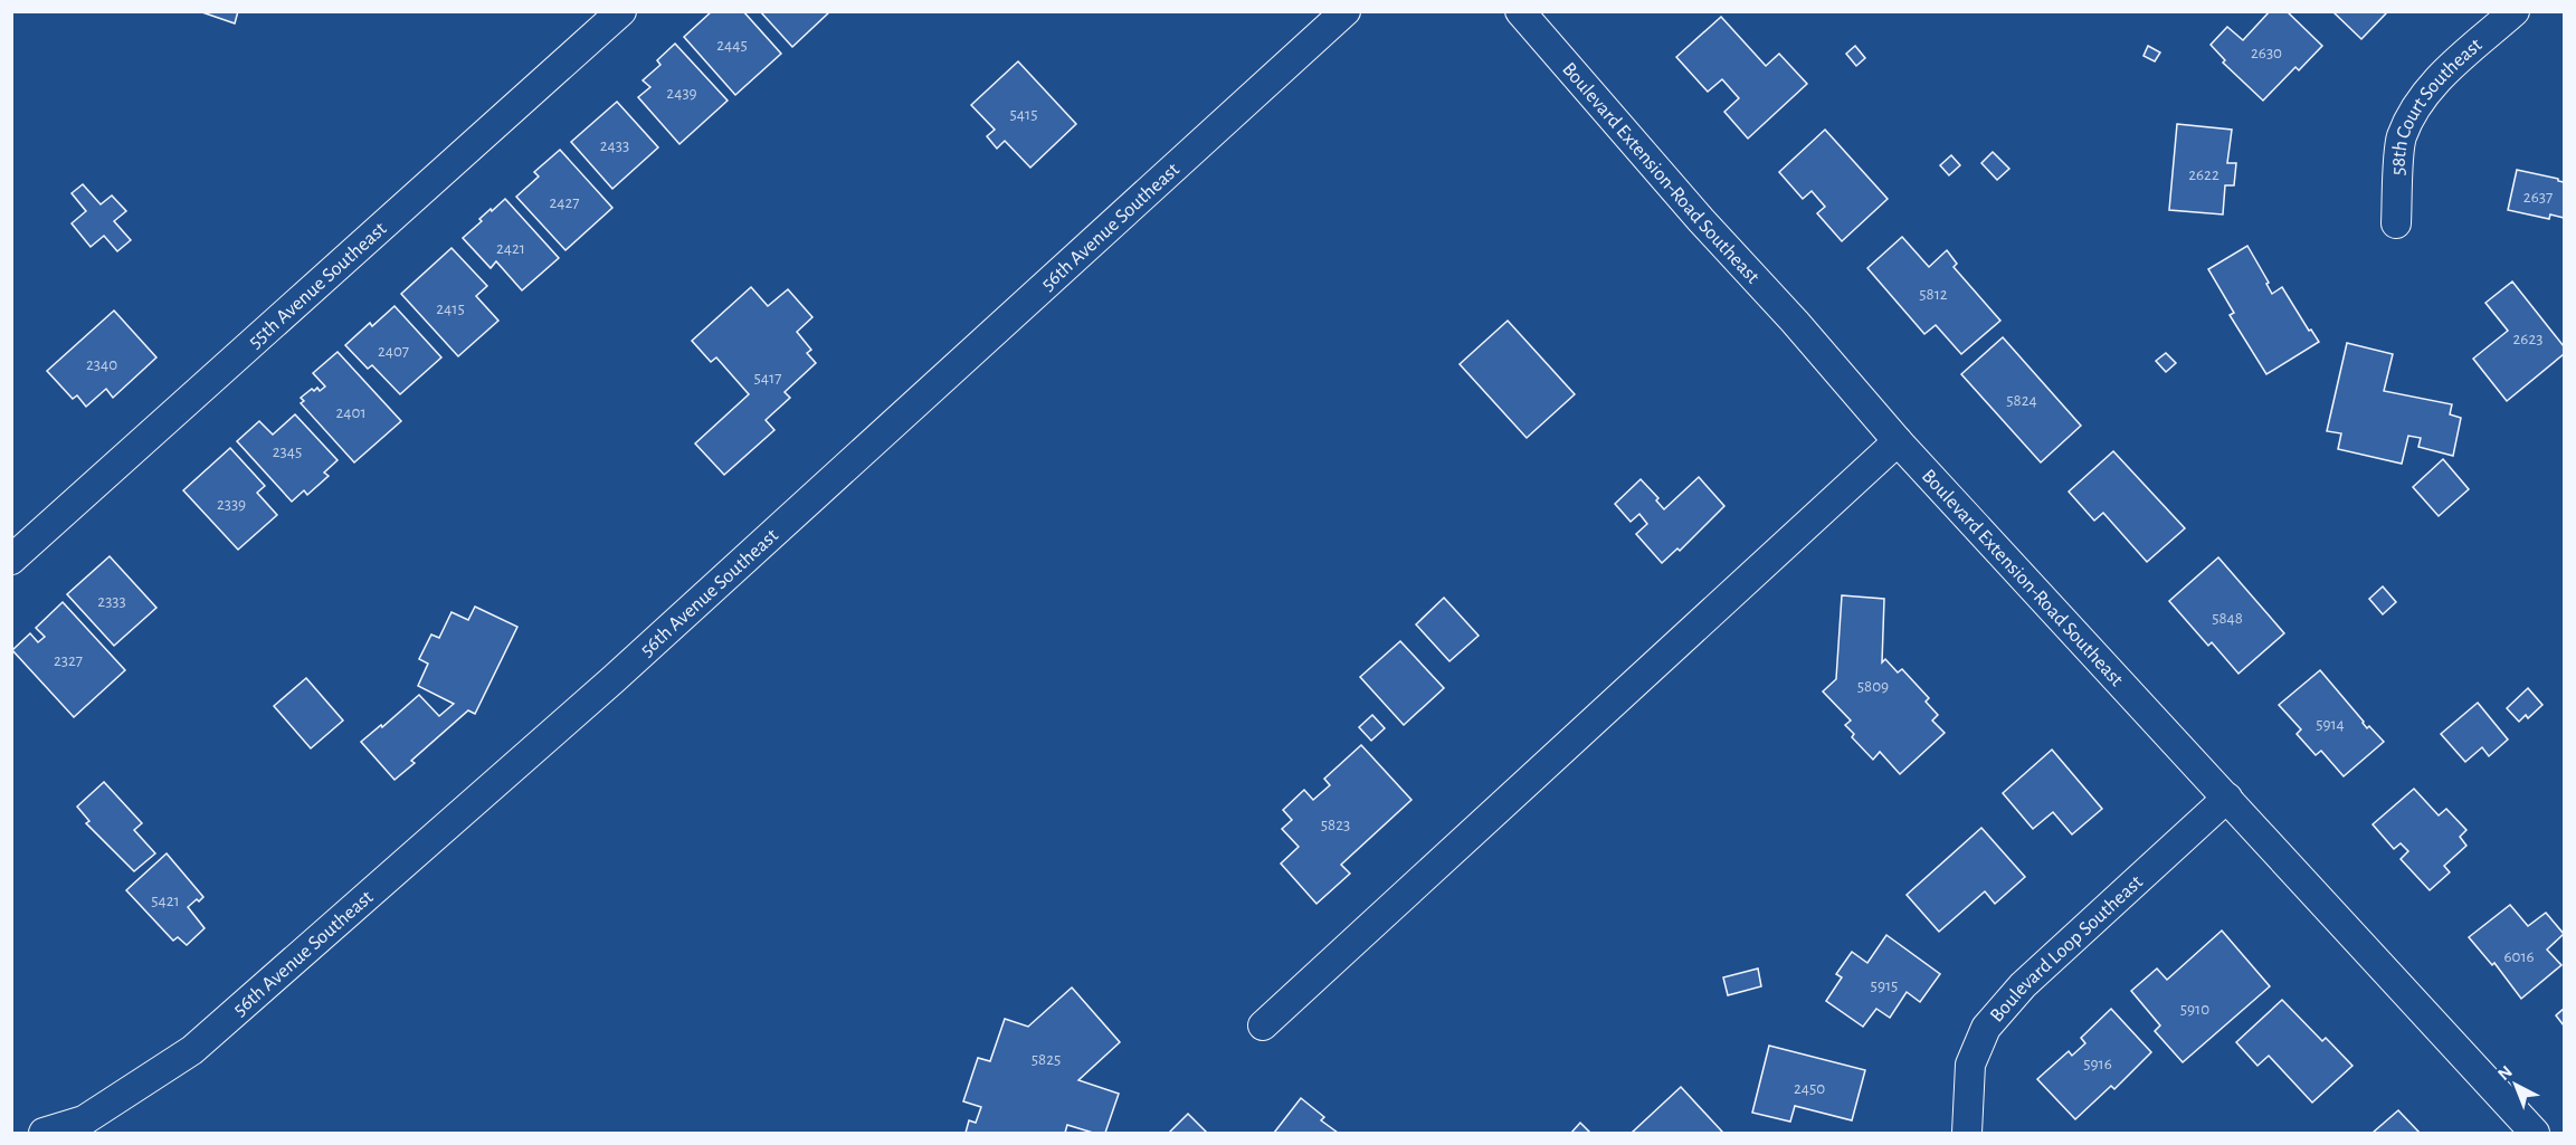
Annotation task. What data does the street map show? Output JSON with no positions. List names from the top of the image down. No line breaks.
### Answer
{"streets":{"street":["58th Court Southeast","Boulevard Extension-Road Southeast","56th Avenue Southeast","55th Avenue Southeast","Boulevard Loop Southeast"]},"crossings":[["Boulevard Extension-Road Southeast","Boulevard Loop Southeast"]],"house_numbers":["2445","2630","2439","5415","2433","2622","2637","2427","2421","5812","2415","2623","2407","2340","5417","5824","2401","2345","2339","2333","5848","2327","5809","5914","5823","5421","6016","5915","5910","5825","5916","2450"],"north":"top left"}
